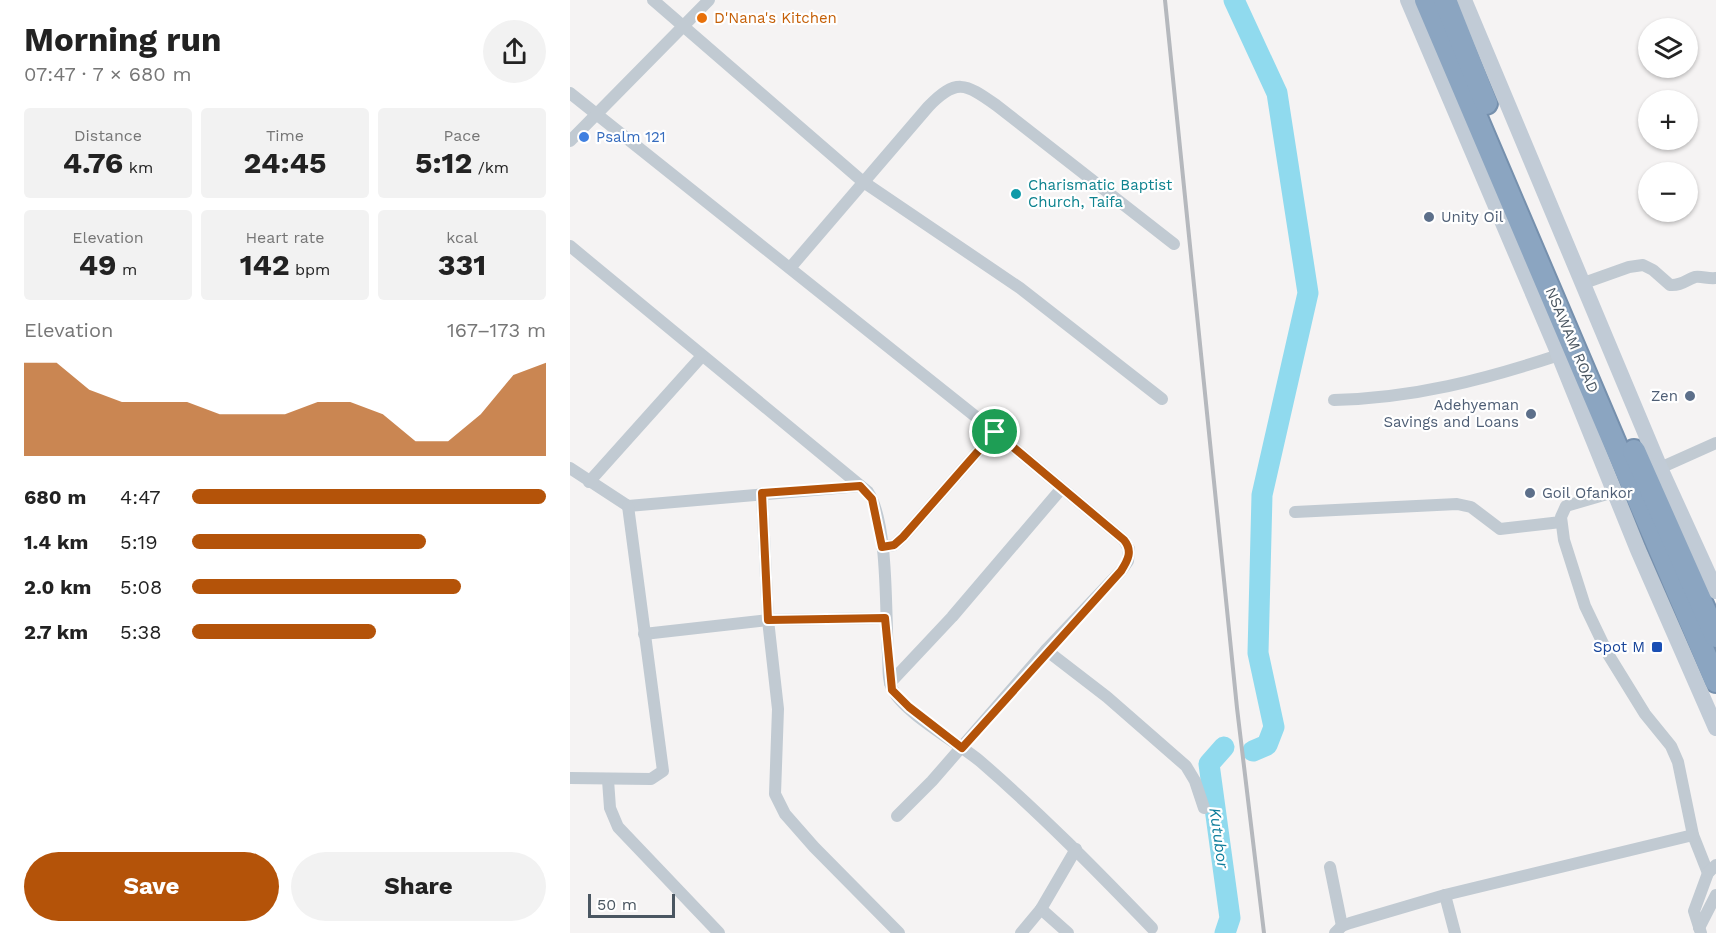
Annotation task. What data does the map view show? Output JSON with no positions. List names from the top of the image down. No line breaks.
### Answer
{"streets":{"highway":["NSAWAM ROAD"]},"water":["Kutubor"],"places":{"other":["D'Nana's Kitchen","Psalm 121","Charismatic Baptist Church, Taifa","Unity Oil","Zen","Adehyeman Savings and Loans","Goil Ofankor"],"transit":["Spot M"]},"scale_bar":"50 m","page":{"heading":["Morning run","07:47 · 7 × 680 m"],"map_buttons":["+","−"],"stats":[["Distance","4.76 km"],["Time","24:45"],["Pace","5:12 /km"],["Elevation","49 m"],["Heart rate","142 bpm"],["kcal","331"]],"chart":["Elevation","167–173 m"],"list":[{"name":"680 m","note":"4:47"},{"name":"1.4 km","note":"5:19"},{"name":"2.0 km","note":"5:08"},{"name":"2.7 km","note":"5:38"}],"buttons":["Save","Share"],"scale":"50 m"}}
